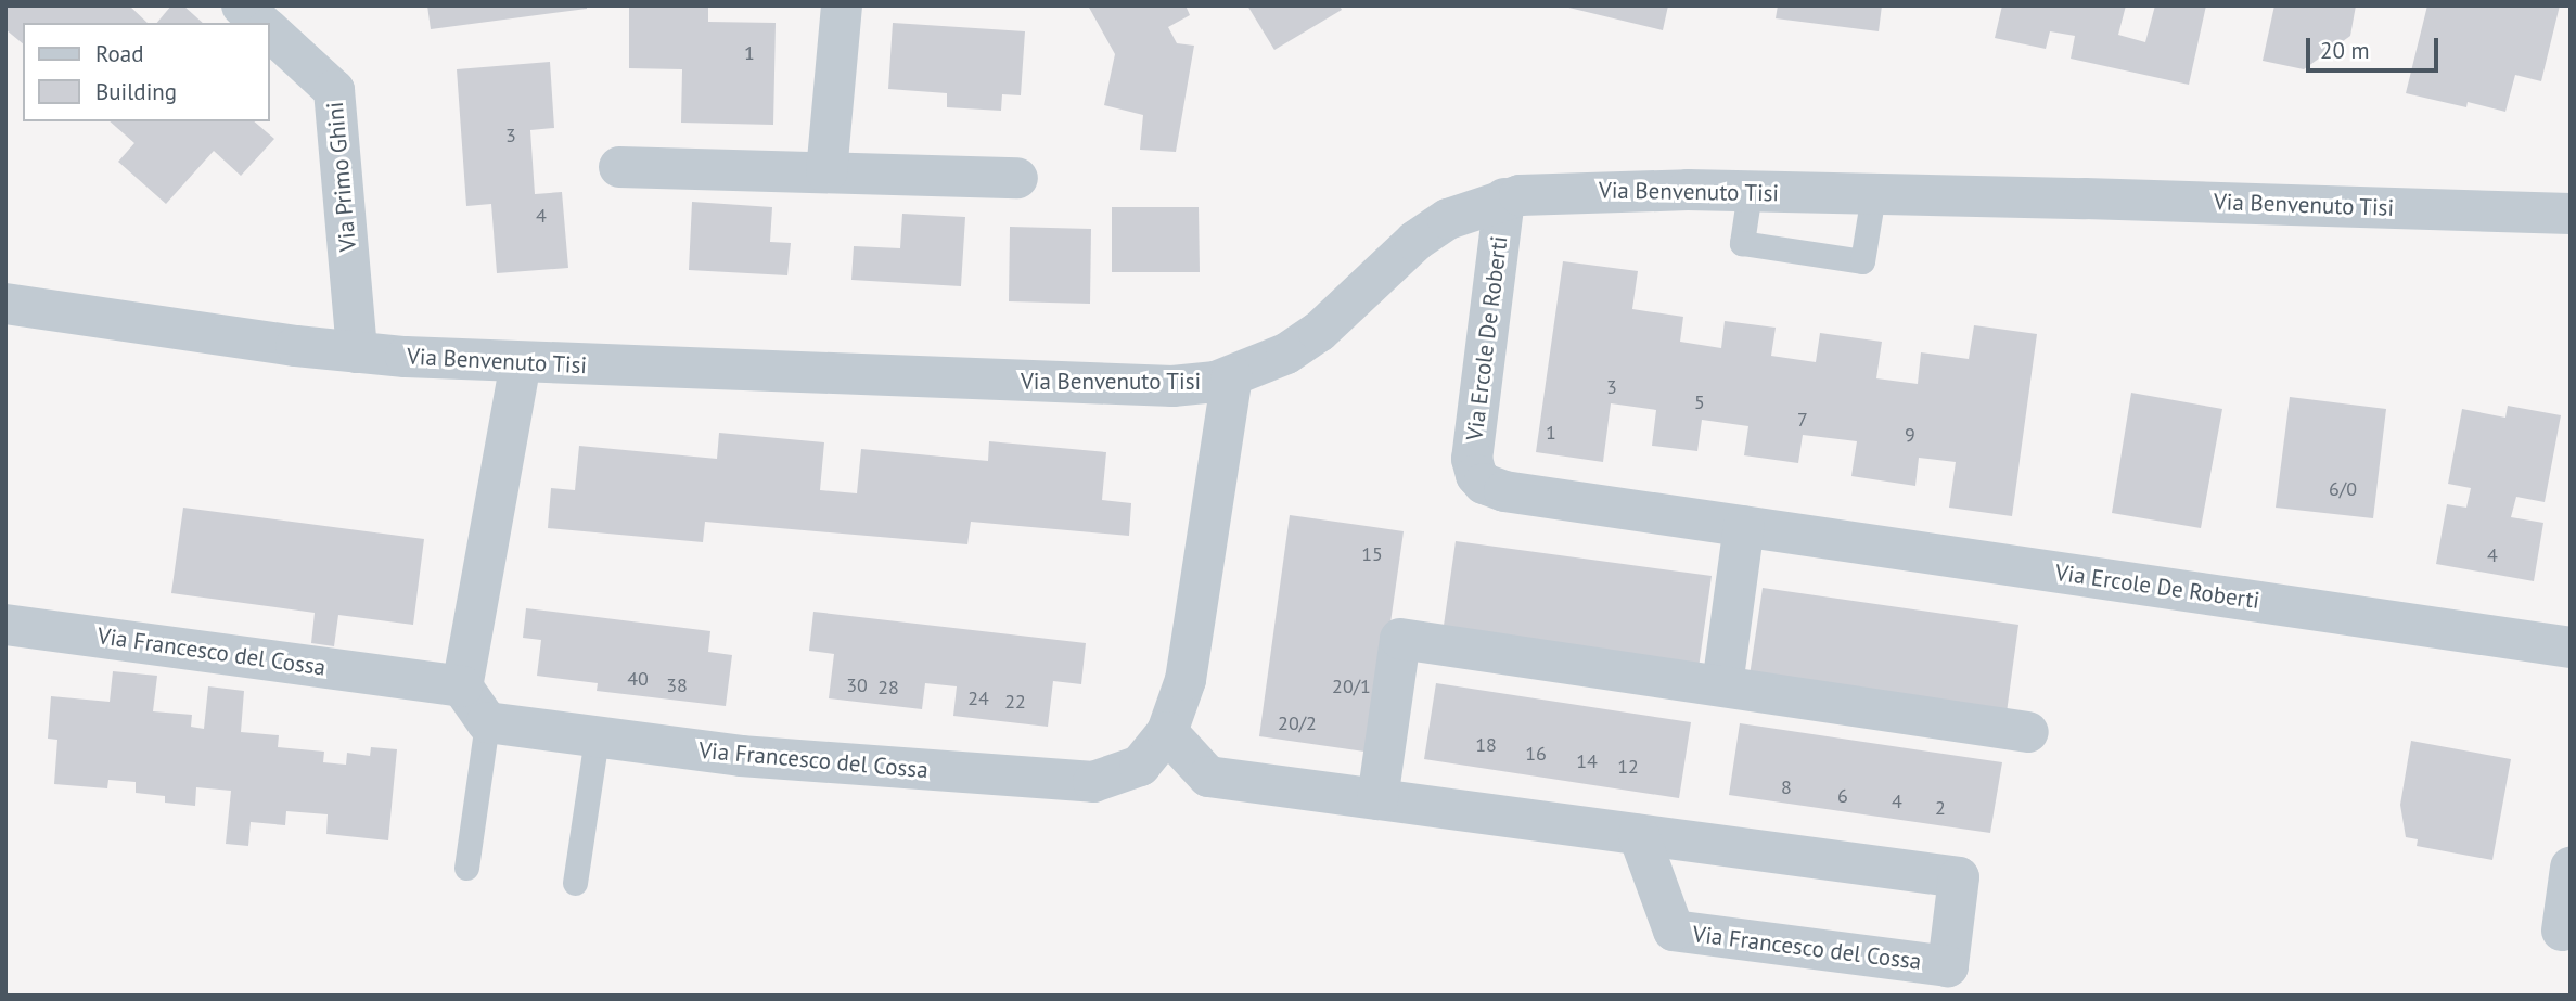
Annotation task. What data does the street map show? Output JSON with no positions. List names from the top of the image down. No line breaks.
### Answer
{"streets":{"street":["Via Primo Ghini","Via Benvenuto Tisi","Via Ercole De Roberti","Via Francesco del Cossa"]},"crossings":[["Via Primo Ghini","Via Benvenuto Tisi"],["Via Benvenuto Tisi","Via Ercole De Roberti"],["Via Benvenuto Tisi","Via Francesco del Cossa"]],"house_numbers":["1","3","4","3","5","7","1","9","6/0","15","4","40","38","30","20/1","28","24","22","20/2","18","16","14","12","8","6","4","2"],"legend":["Road","Building"],"scale_bar":"20 m"}
